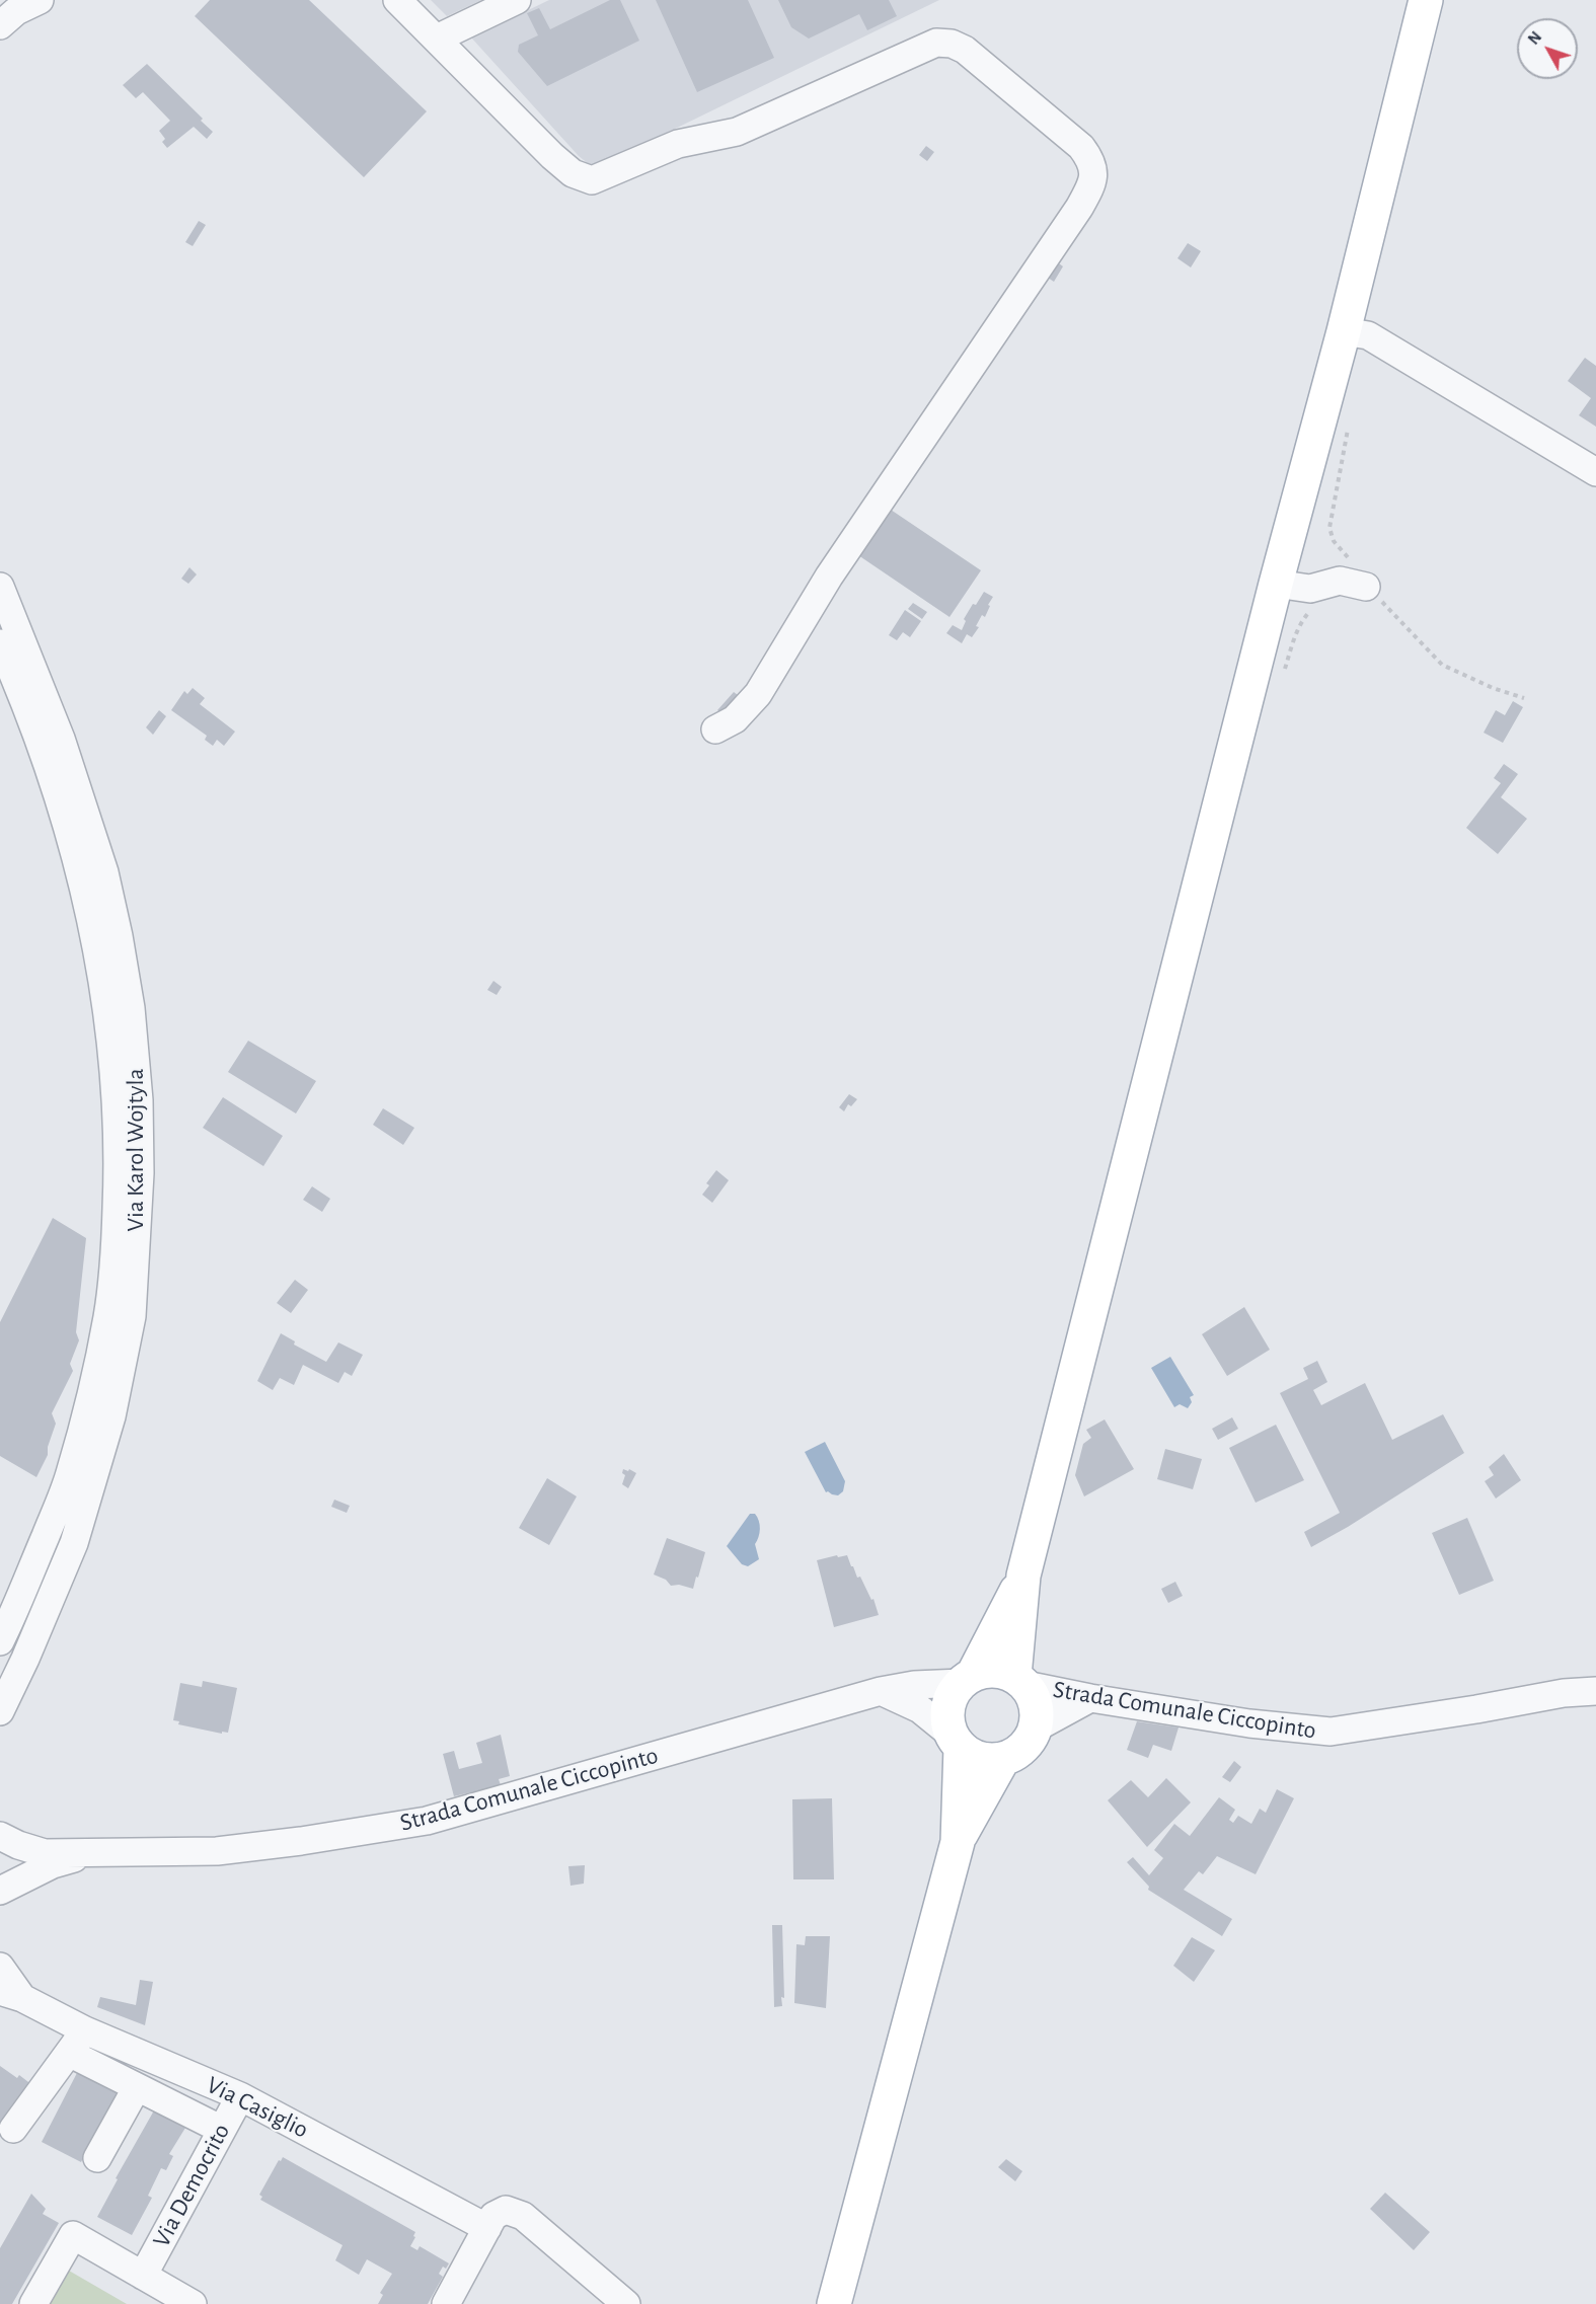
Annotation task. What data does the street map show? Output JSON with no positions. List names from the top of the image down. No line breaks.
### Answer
{"streets":{"street":["Via Karol Wojtyla","Strada Comunale Ciccopinto","Via Casiglio","Via Democrito"]},"crossings":[["Via Casiglio","Via Democrito"]],"north":"top left"}
